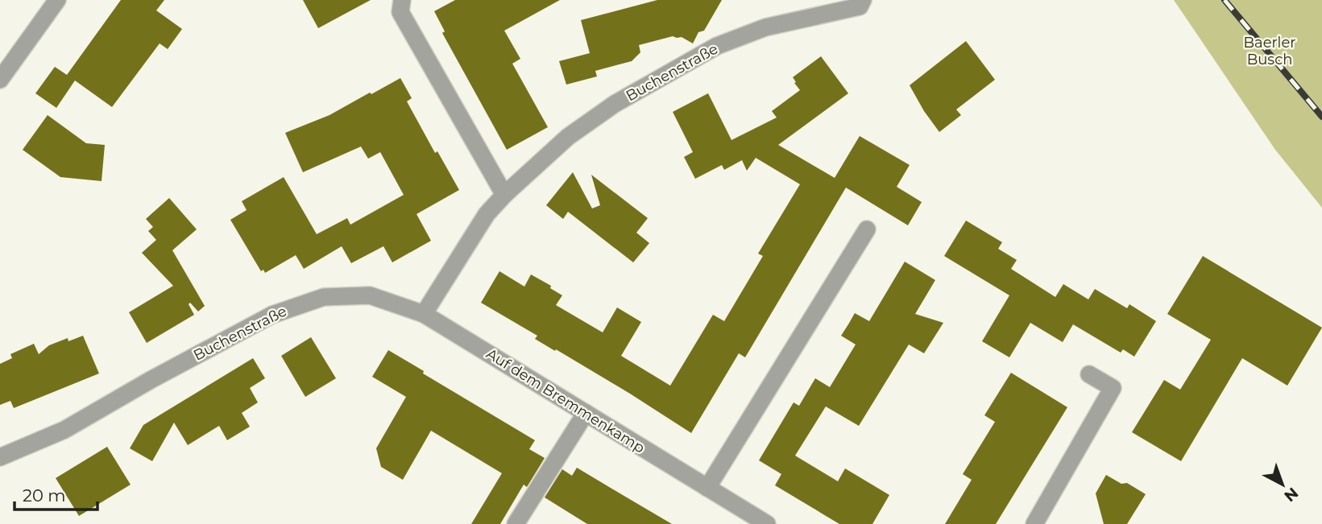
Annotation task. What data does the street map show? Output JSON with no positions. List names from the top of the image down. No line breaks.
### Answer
{"streets":{"street":["Buchenstraße","Auf dem Bremmenkamp"]},"crossings":[["Buchenstraße","Auf dem Bremmenkamp"]],"parks":["Baerler Busch"],"scale_bar":"20 m","north":"bottom right"}
